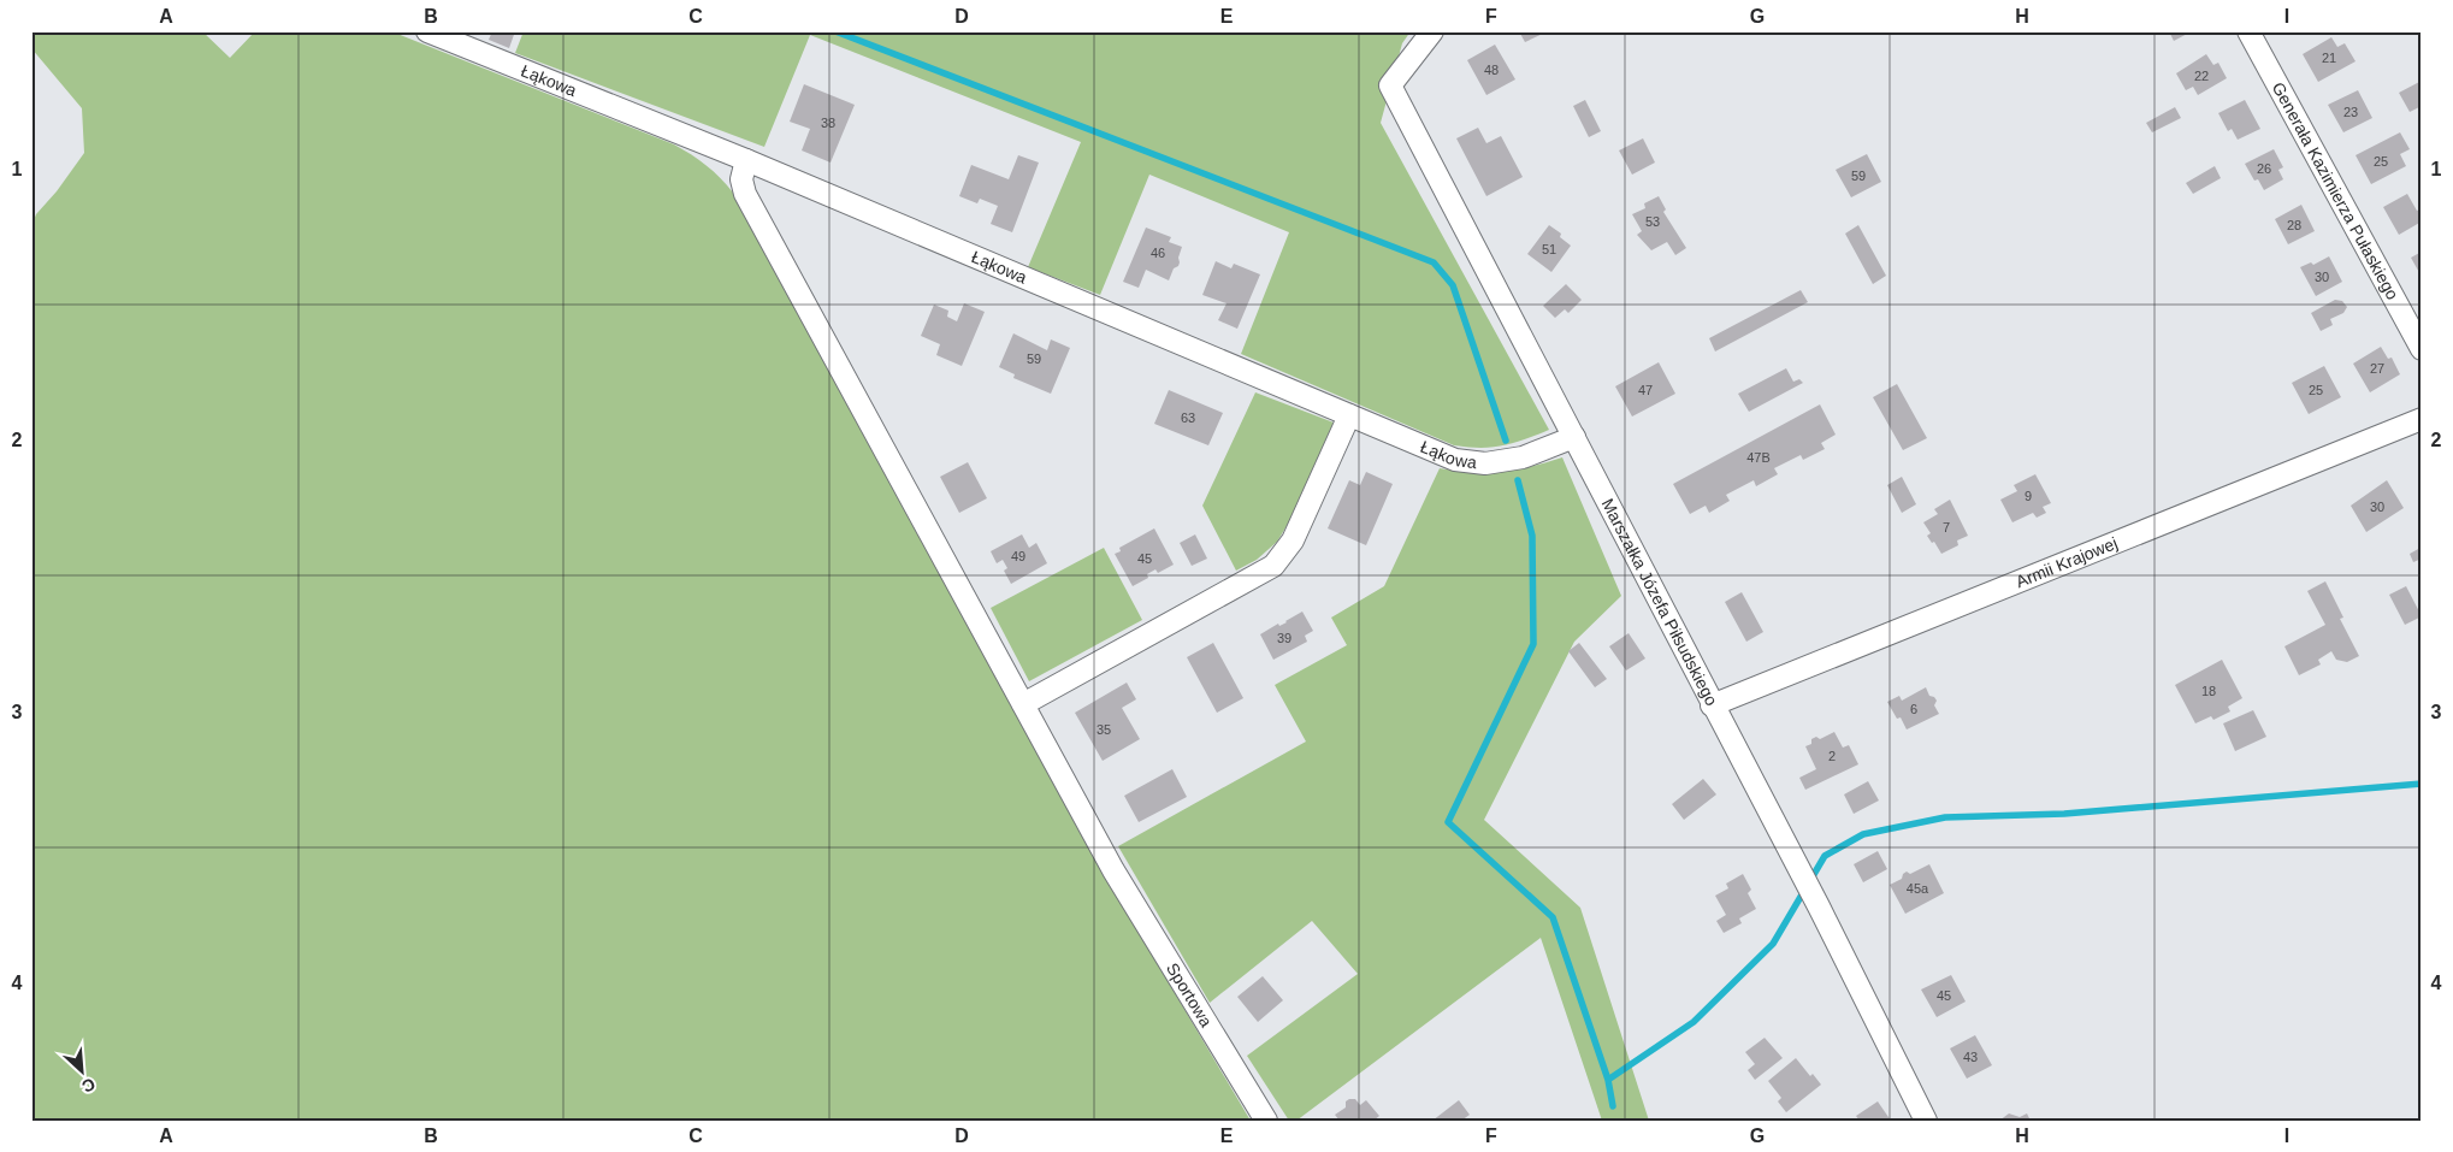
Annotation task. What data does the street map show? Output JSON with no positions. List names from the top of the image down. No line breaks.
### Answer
{"streets":{"street":["Łąkowa","Generała Kazimierza Pułaskiego","Armii Krajowej","Marszałka Józefa Piłsudskiego","Sportowa"]},"crossings":[["Łąkowa","Marszałka Józefa Piłsudskiego"],["Łąkowa","Sportowa"],["Armii Krajowej","Marszałka Józefa Piłsudskiego"]],"house_numbers":["21","48","22","23","38","25","26","59","53","28","51","46","30","59","27","47","25","63","47B","9","30","7","49","45","39","18","6","35","2","45a","45","43"],"north":"bottom right","grid":{"columns":["A","B","C","D","E","F","G","H","I"],"rows":["1","2","3","4"]}}
